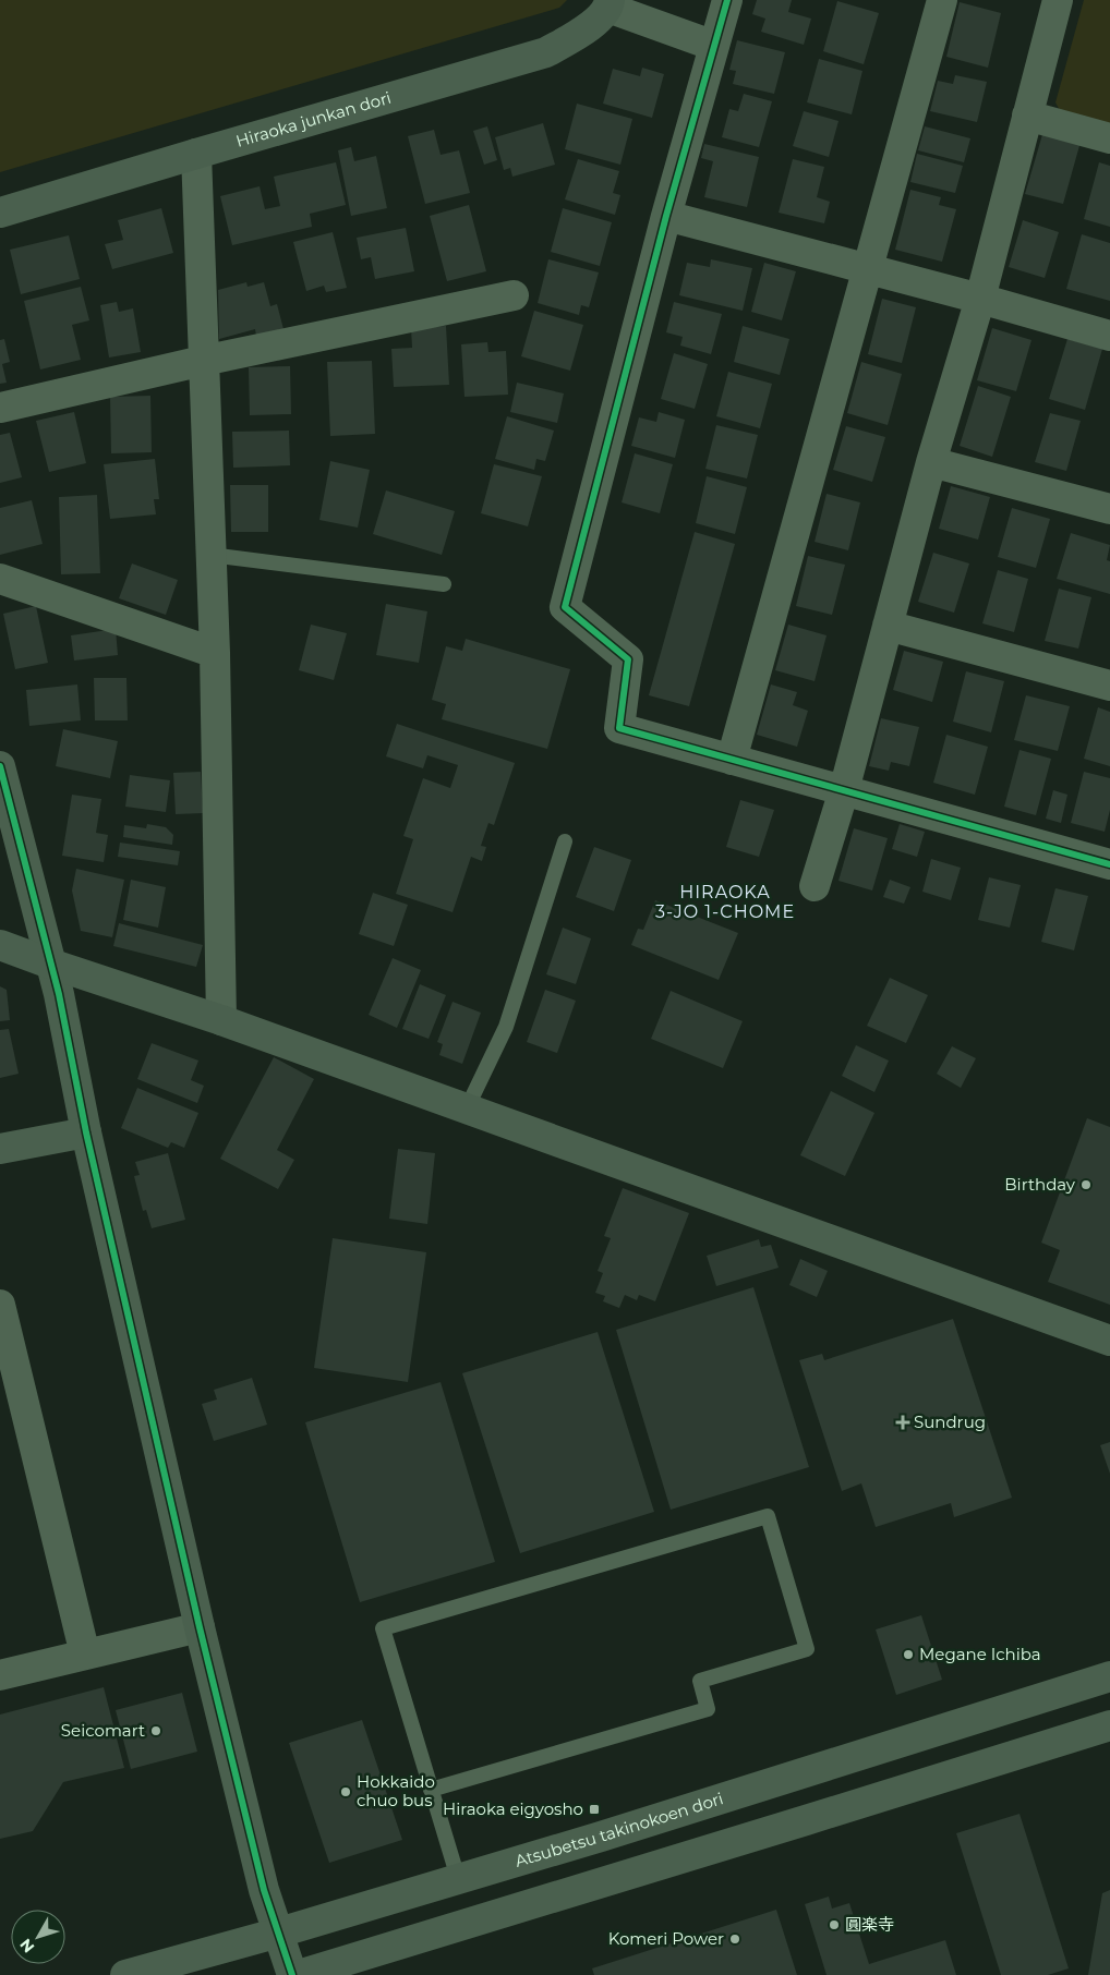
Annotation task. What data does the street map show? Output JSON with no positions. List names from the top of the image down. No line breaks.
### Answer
{"streets":{"street":["Hiraoka junkan dori","Atsubetsu takinokoen dori"]},"districts":["HIRAOKA 3-JO 1-CHOME"],"places":{"other":["Birthday","Megane Ichiba","Seicomart","Hokkaido chuo bus","圓楽寺","Komeri Power"],"health":["Sundrug"],"transit":["Hiraoka eigyosho"]},"north":"bottom left"}
